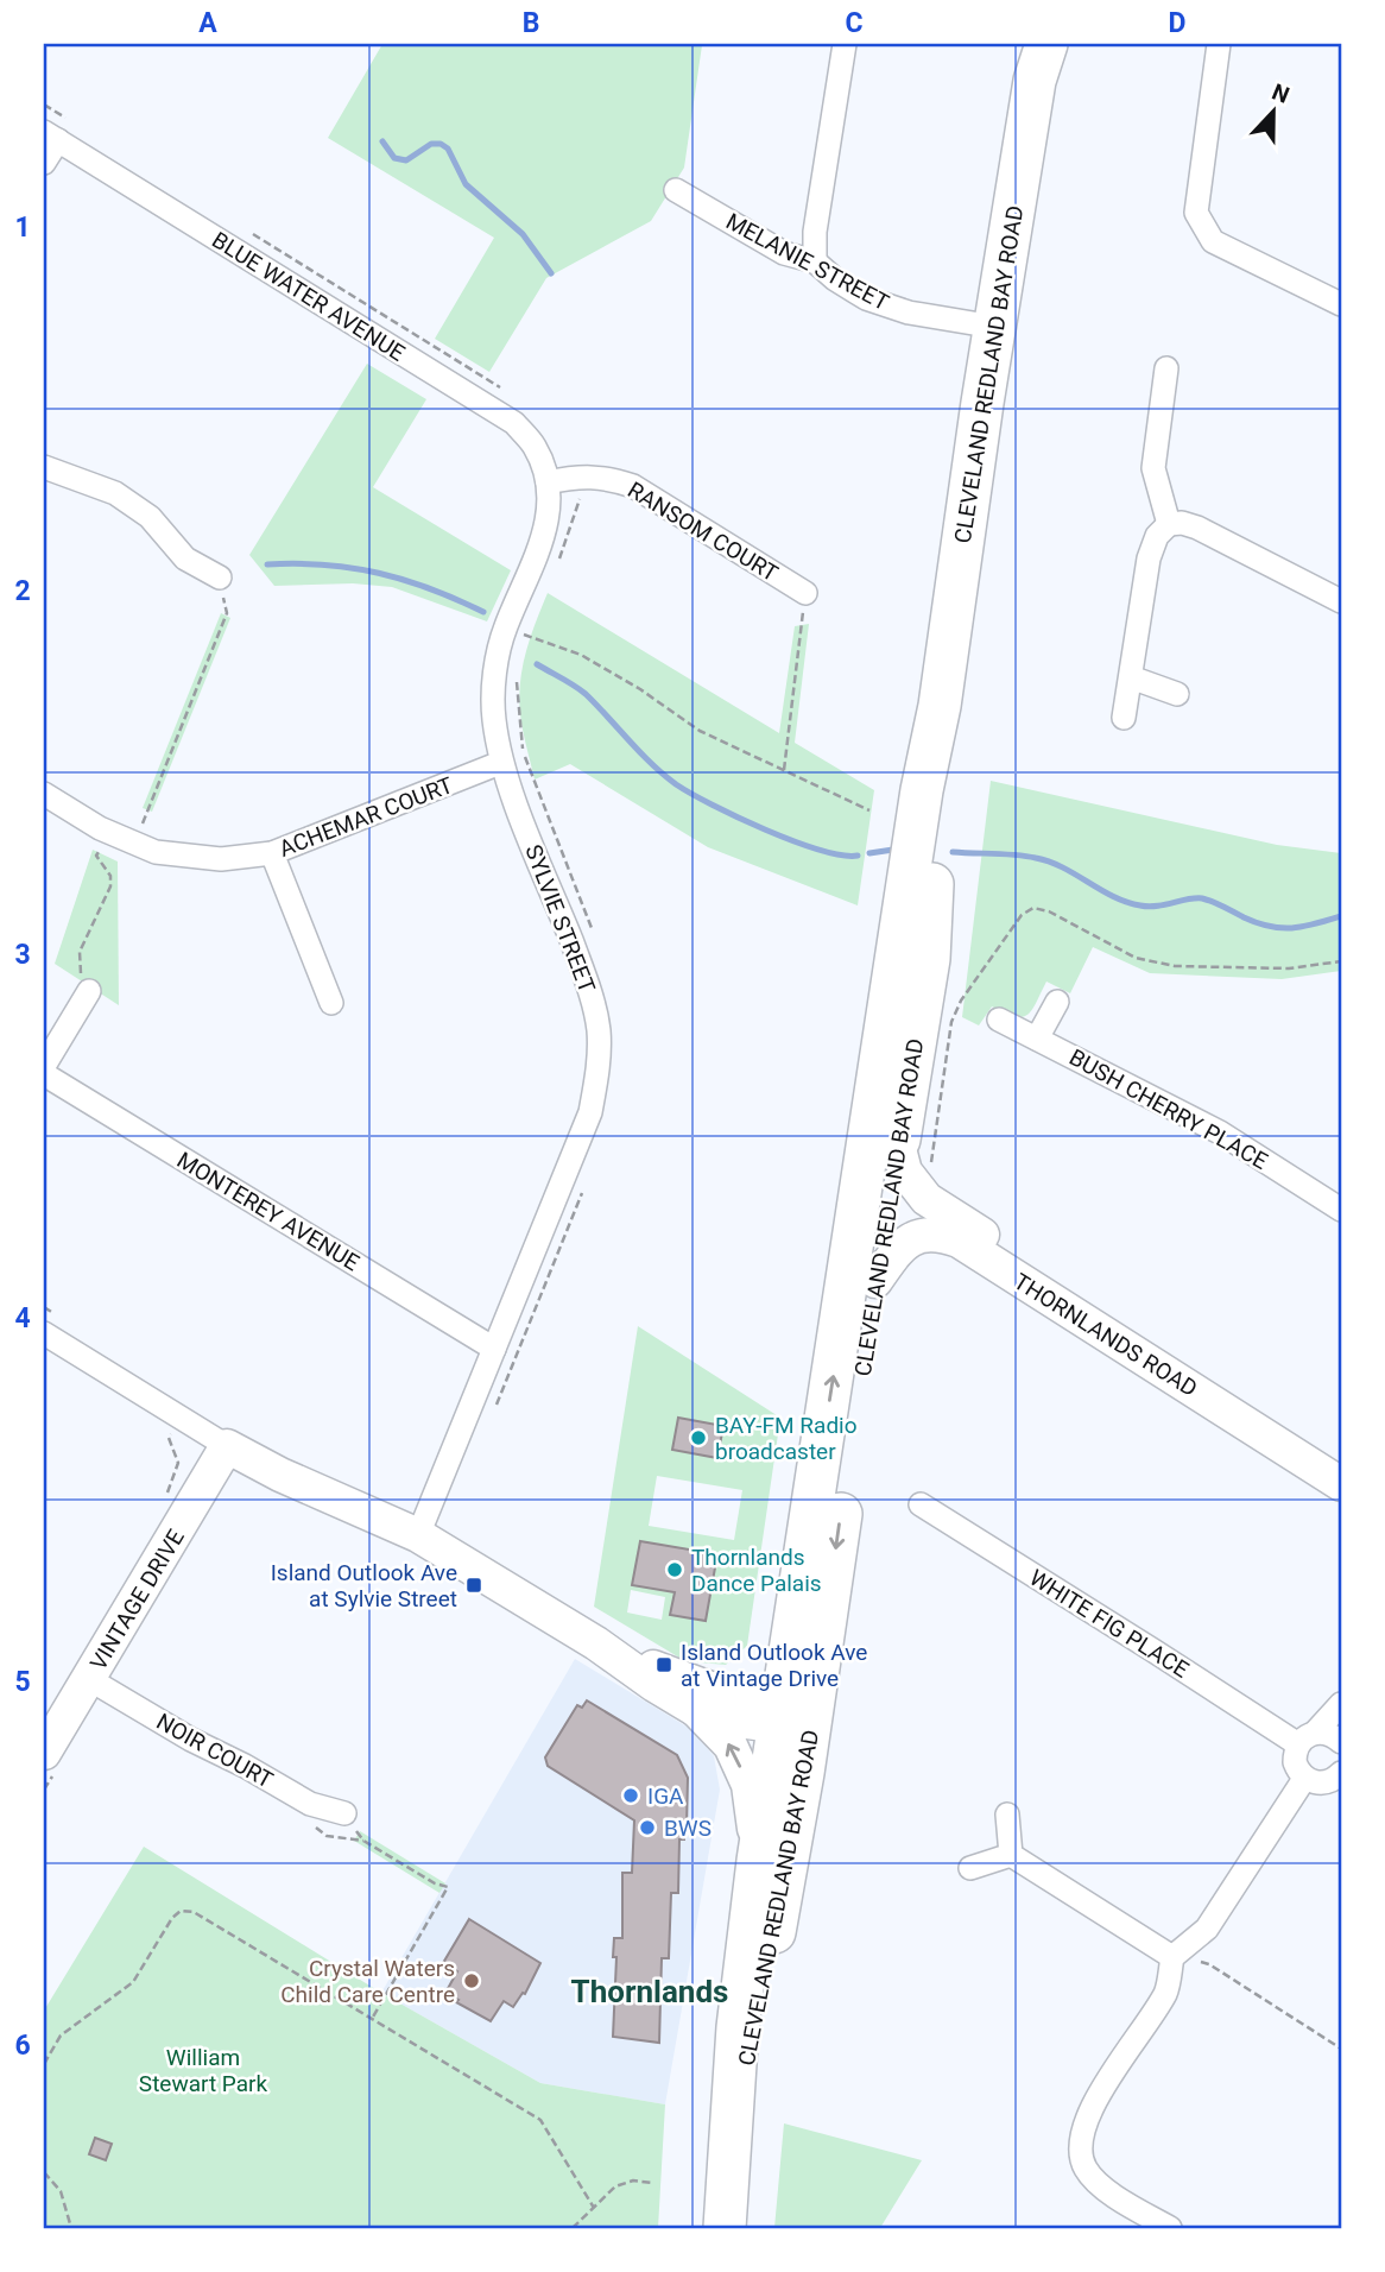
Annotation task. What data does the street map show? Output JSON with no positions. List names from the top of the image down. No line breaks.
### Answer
{"streets":{"highway":["CLEVELAND REDLAND BAY ROAD"],"street":["MELANIE STREET","BLUE WATER AVENUE","RANSOM COURT","ACHEMAR COURT","SYLVIE STREET","BUSH CHERRY PLACE","MONTEREY AVENUE","THORNLANDS ROAD","VINTAGE DRIVE","WHITE FIG PLACE","NOIR COURT"]},"crossings":[["MELANIE STREET","CLEVELAND REDLAND BAY ROAD"],["BLUE WATER AVENUE","RANSOM COURT"],["BLUE WATER AVENUE","SYLVIE STREET"],["CLEVELAND REDLAND BAY ROAD","THORNLANDS ROAD"],["RANSOM COURT","SYLVIE STREET"],["ACHEMAR COURT","SYLVIE STREET"],["SYLVIE STREET","MONTEREY AVENUE"],["VINTAGE DRIVE","NOIR COURT"]],"districts":["Thornlands"],"parks":["William Stewart Park"],"places":{"other":["BAY-FM Radio broadcaster","Thornlands Dance Palais","IGA","BWS","Crystal Waters Child Care Centre"],"transit":["Island Outlook Ave at Sylvie Street","Island Outlook Ave at Vintage Drive"]},"north":"top","grid":{"columns":["A","B","C","D"],"rows":["1","2","3","4","5","6"]}}
